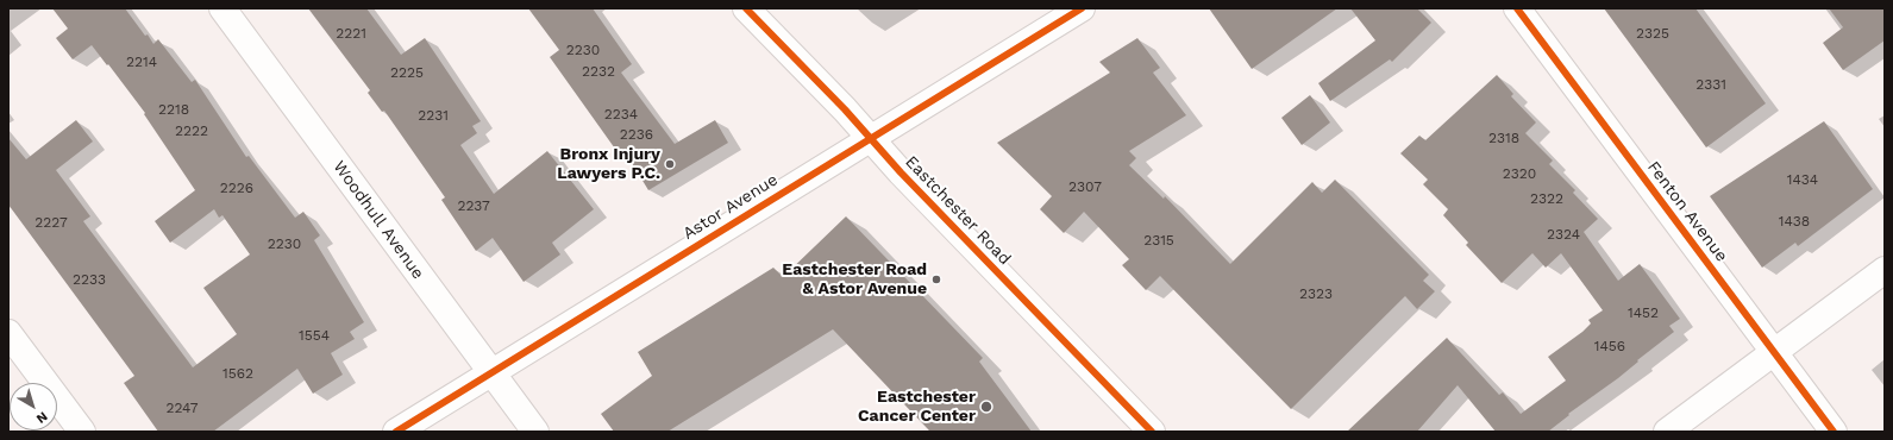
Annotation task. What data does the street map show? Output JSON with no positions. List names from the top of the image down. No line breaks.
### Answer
{"streets":{"street":["Astor Avenue","Eastchester Road","Fenton Avenue","Woodhull Avenue"]},"crossings":[["Astor Avenue","Eastchester Road"],["Astor Avenue","Woodhull Avenue"]],"places":["Bronx Injury Lawyers P.C.","Eastchester Road & Astor Avenue","Eastchester Cancer Center"],"house_numbers":["2221","2325","2230","2214","2232","2225","2331","2218","2234","2231","2222","2236","2318","2320","1434","2307","2226","2322","2237","1438","2227","2324","2315","2230","2233","2323","1452","1554","1456","1562","2247"],"north":"bottom right"}
